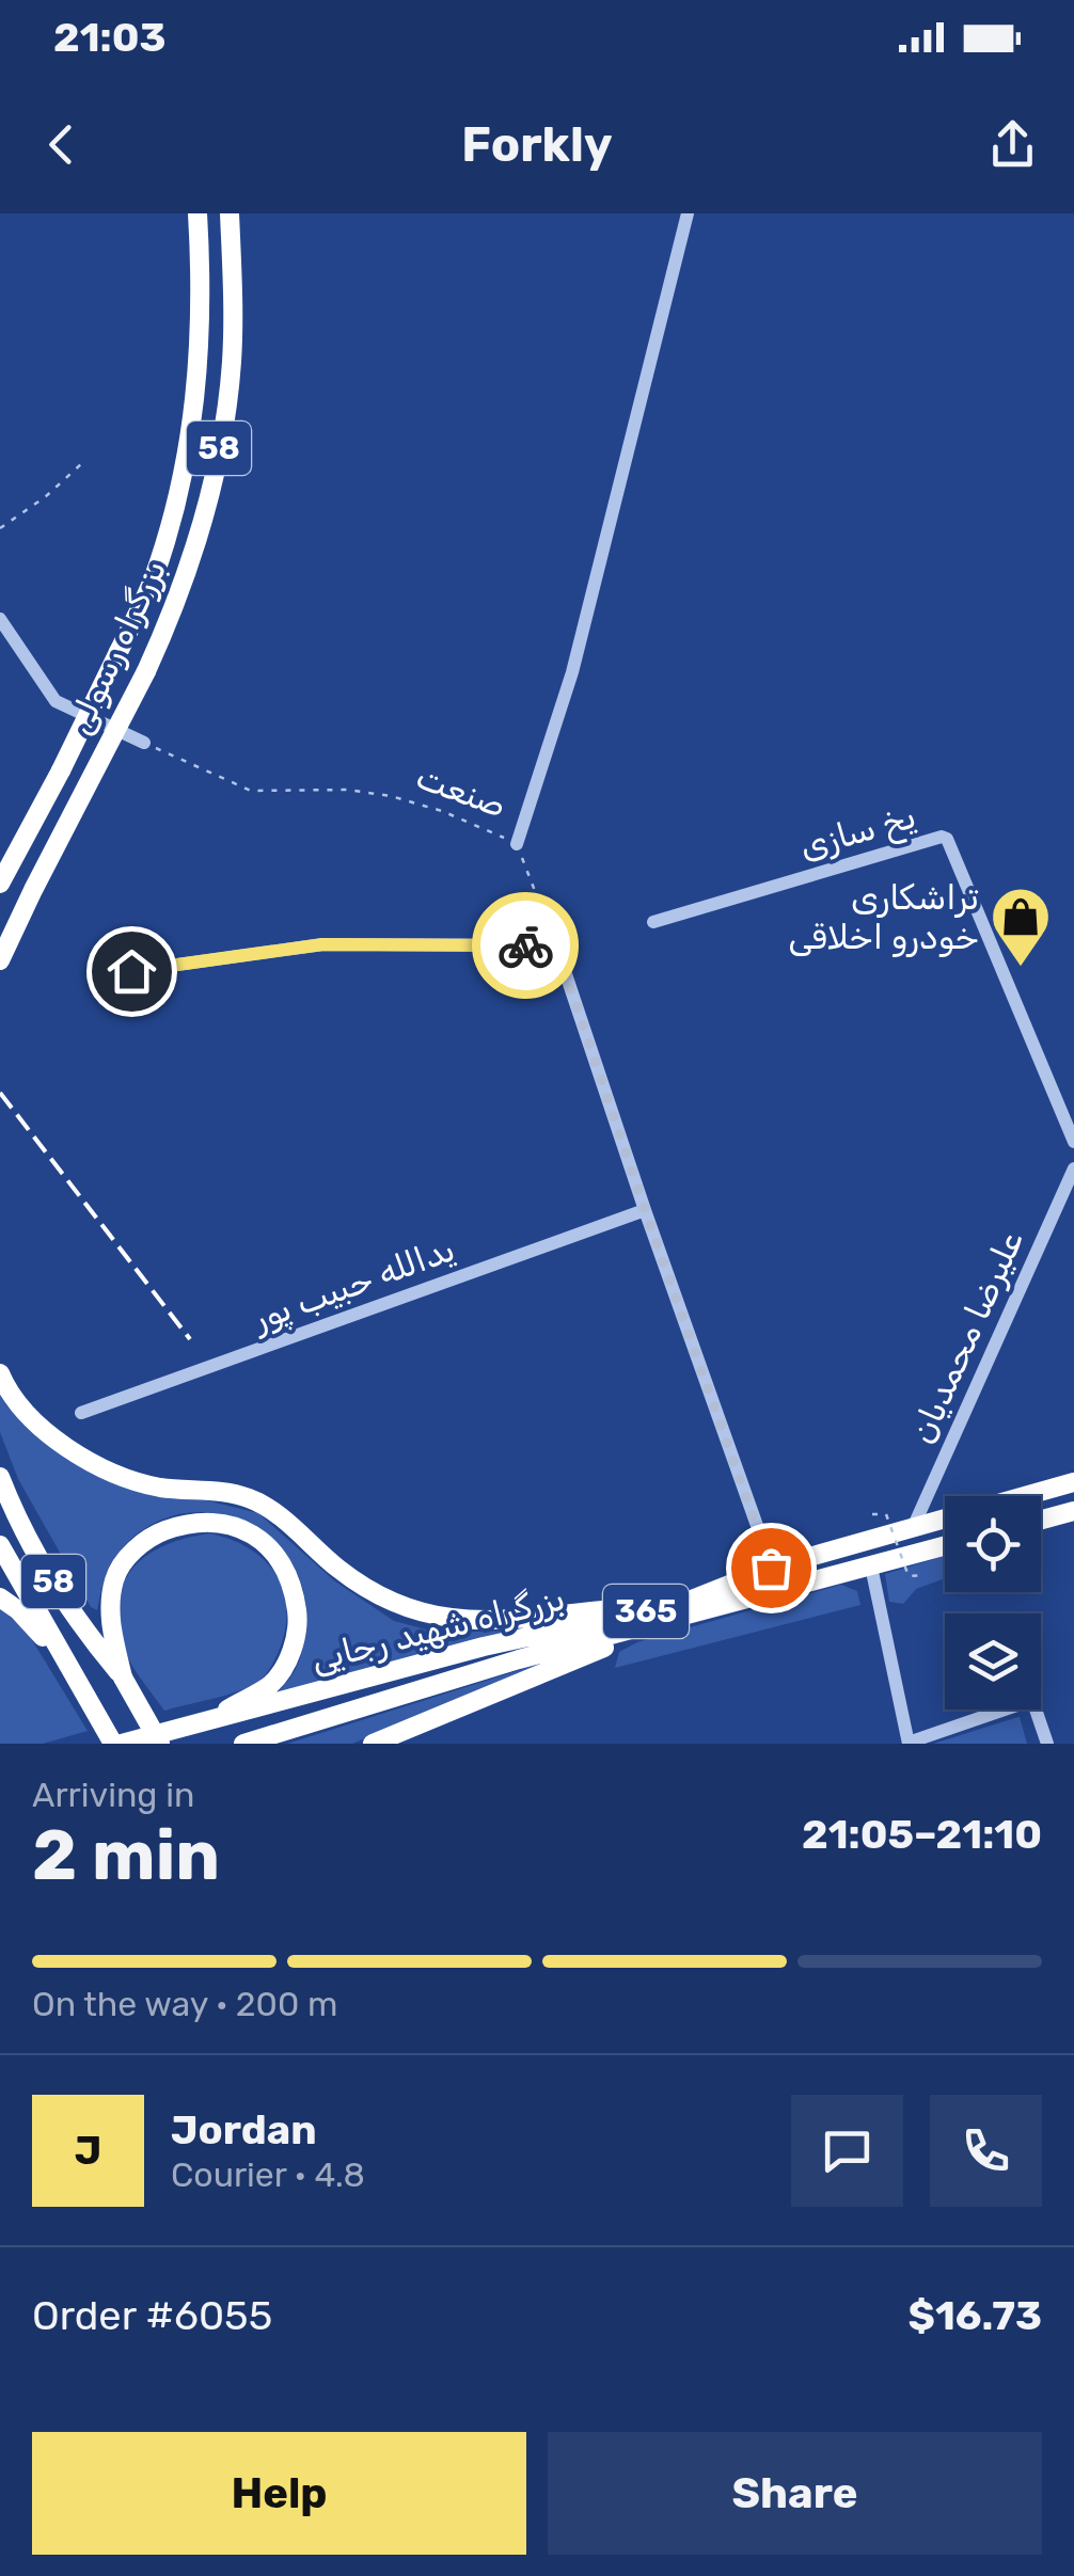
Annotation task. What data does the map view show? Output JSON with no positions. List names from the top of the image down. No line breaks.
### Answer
{"streets":{"highway":["58","بزرگراه رسولی","365","بزرگراه شهید رجایی"],"street":["یخ سازی","یدالله حبیب پور","علیرضا محمدیان"],"path":["صنعت"]},"crossings":[["علیرضا محمدیان","بزرگراه شهید رجایی"]],"places":{"shop":["تراشکاری خودرو اخلاقی"]},"page":{"status":"21:03","header":"Forkly","heading":["2 min","Arriving in","21:05–21:10"],"panel":["Jordan","Courier · 4.8","Order #6055","$16.73"],"bar":"On the way · 200 m","round":"J","buttons":["Help","Share"]}}
